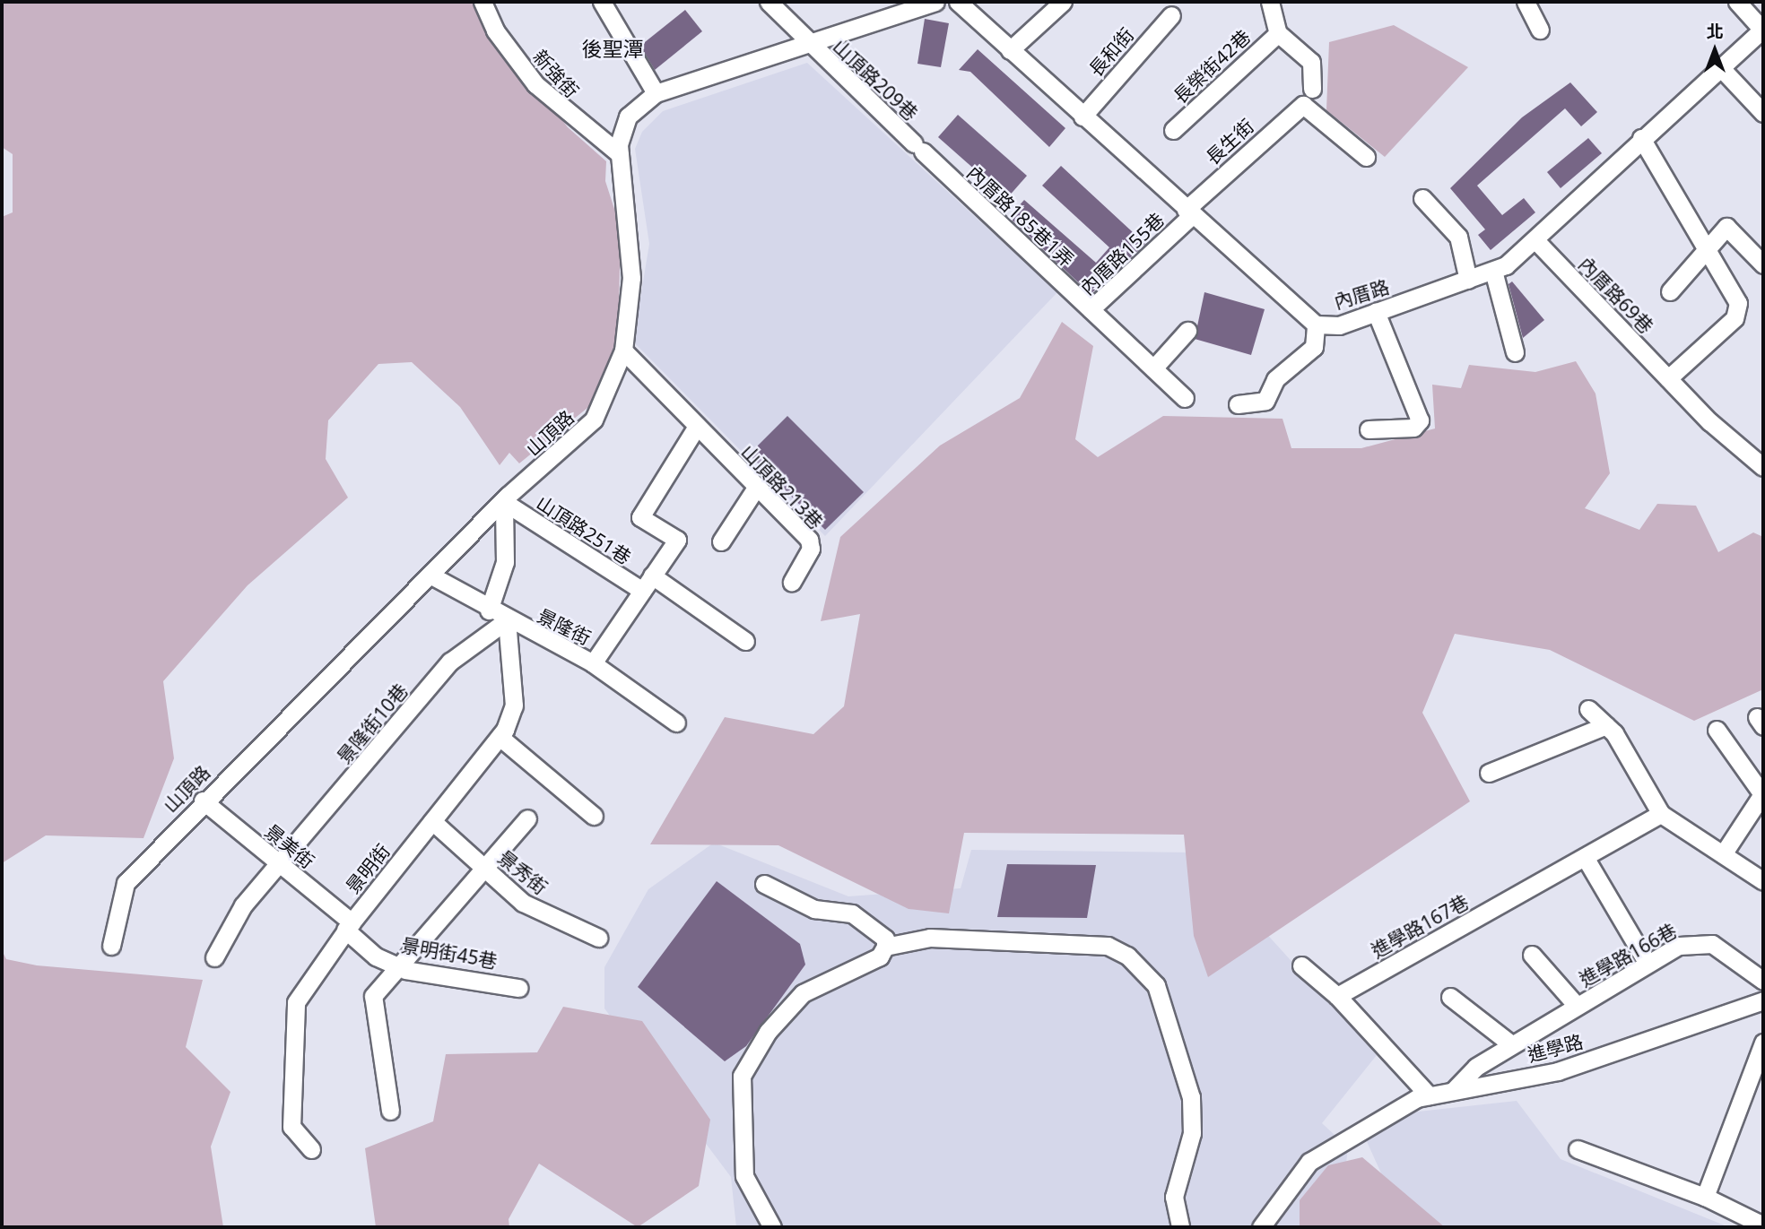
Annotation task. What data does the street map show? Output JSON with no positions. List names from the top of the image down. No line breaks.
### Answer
{"streets":{"street":["長和街","長榮街42巷","新強街","山頂路209巷","長生街","內厝路185巷1弄","內厝路155巷","內厝路","內厝路69巷","山頂路","山頂路213巷","山頂路251巷","景隆街","景隆街10巷","景美街","景明街","景秀街","進學路167巷","景明街45巷","進學路166巷","進學路"]},"crossings":[["長和街","內厝路"],["新強街","山頂路"],["山頂路209巷","內厝路185巷1弄"],["山頂路209巷","山頂路"],["長生街","內厝路155巷"],["長生街","內厝路"],["內厝路185巷1弄","內厝路155巷"],["內厝路155巷","內厝路"],["內厝路","內厝路69巷"],["山頂路","山頂路213巷"],["山頂路","山頂路251巷"],["山頂路","景隆街"],["山頂路","景美街"],["景隆街","景隆街10巷"],["景隆街","景明街"],["景隆街10巷","景美街"],["景隆街10巷","景明街"],["景美街","景明街"],["景美街","景明街45巷"],["景明街","景秀街"],["景明街","景明街45巷"],["進學路166巷","進學路"]],"districts":["後聖潭"],"north":"top"}
